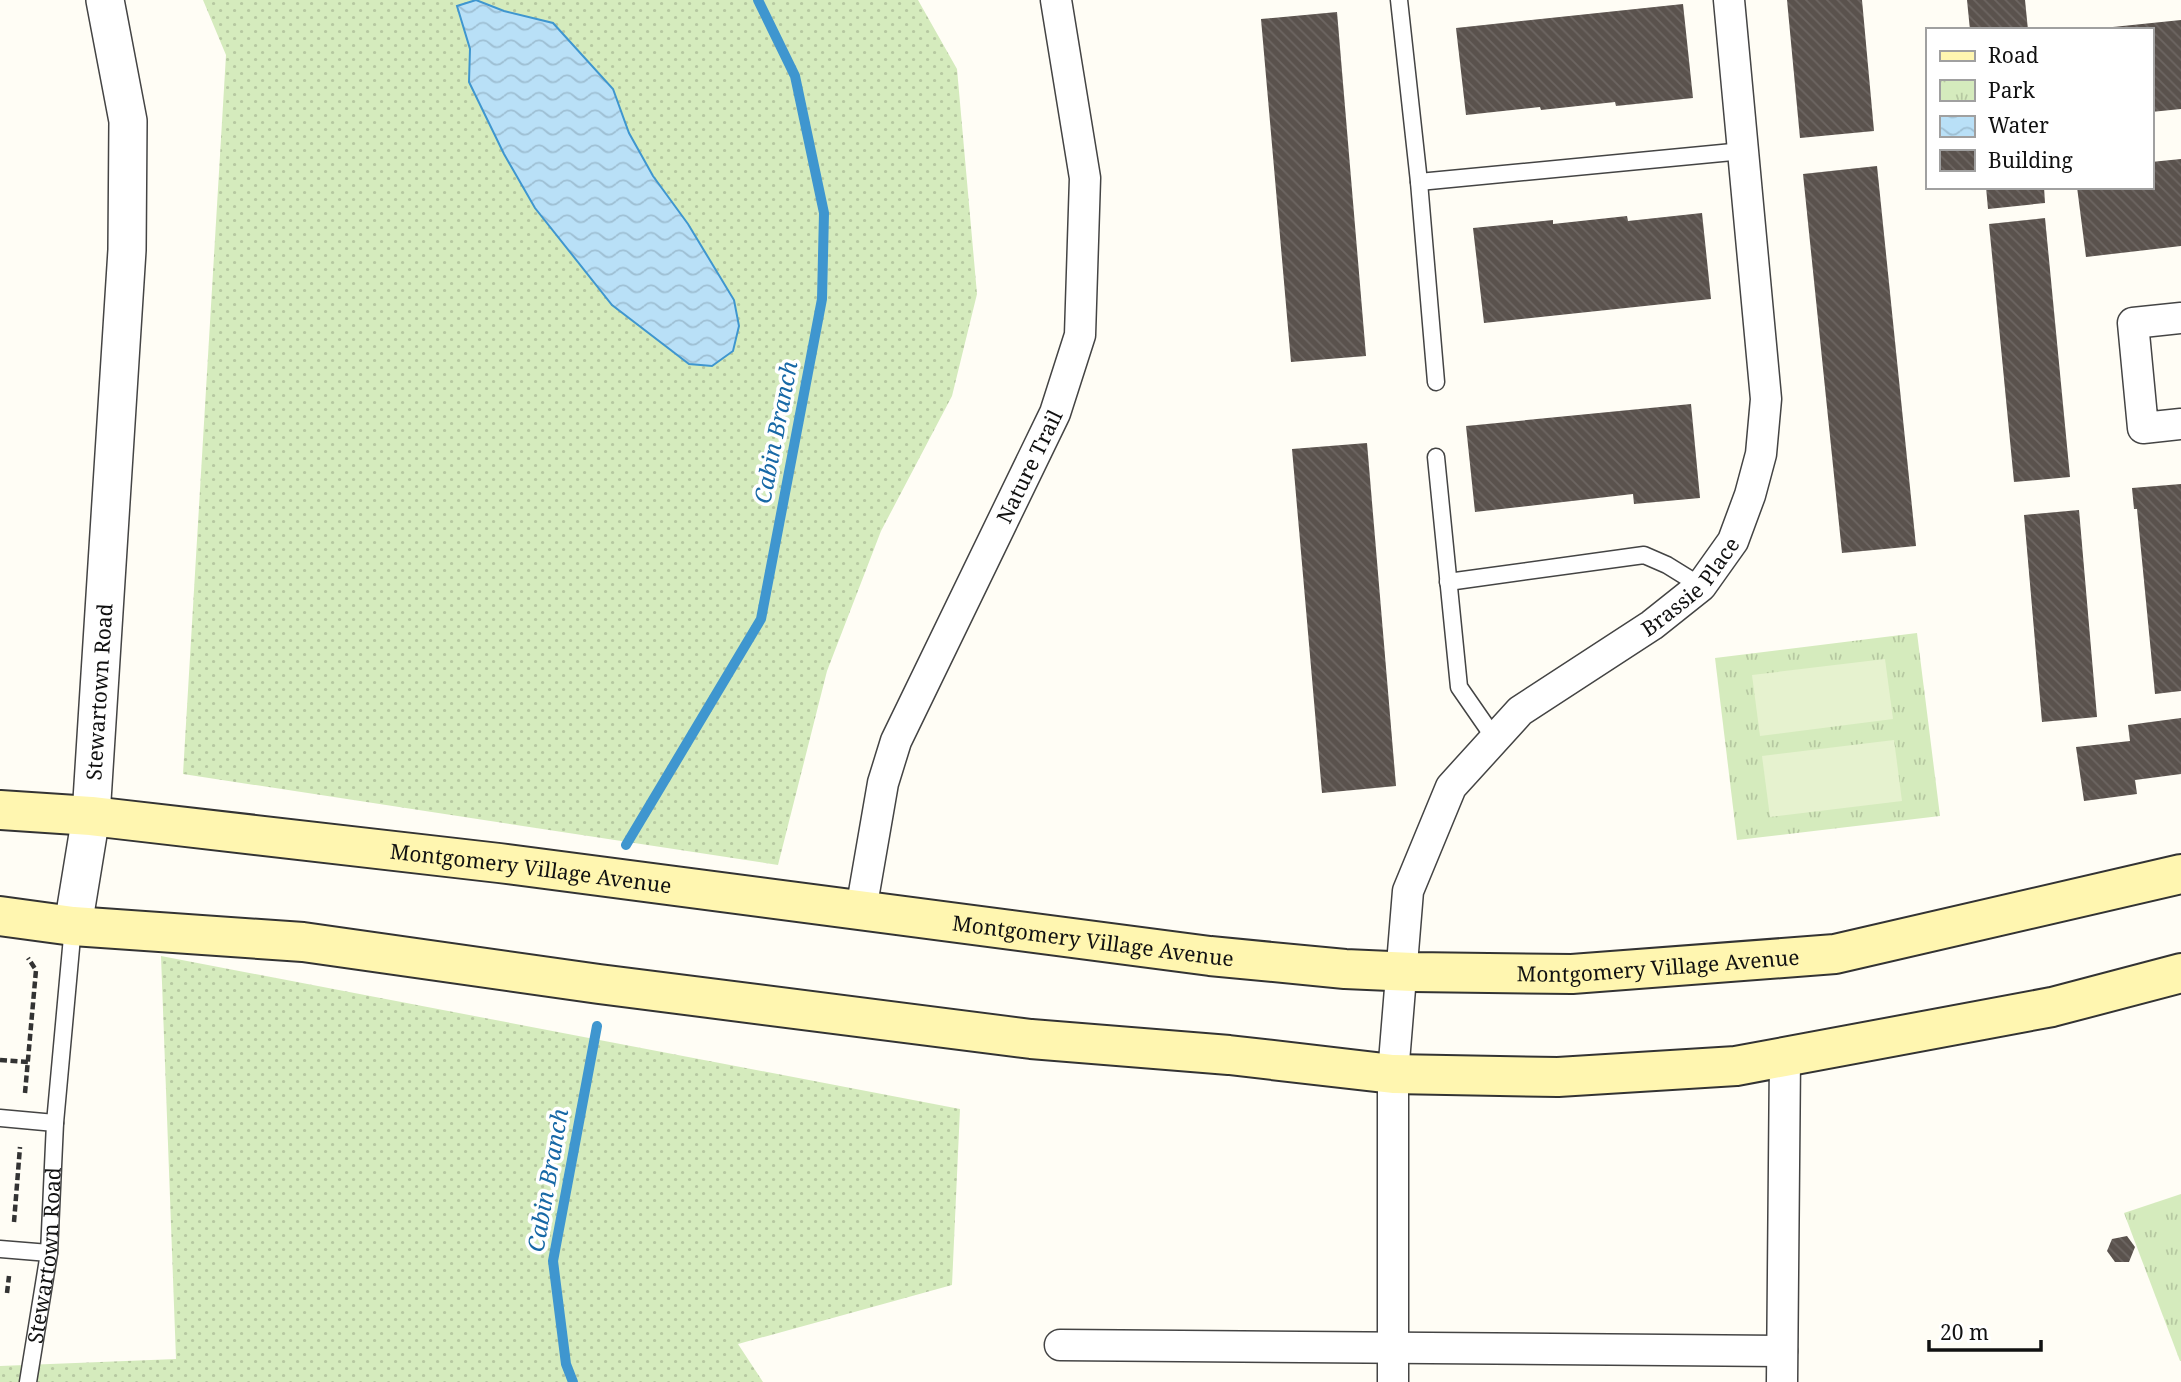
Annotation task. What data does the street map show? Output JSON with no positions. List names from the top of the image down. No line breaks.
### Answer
{"streets":{"main road":["Montgomery Village Avenue"],"street":["Nature Trail","Brassie Place","Stewartown Road"]},"crossings":[["Nature Trail","Montgomery Village Avenue"],["Brassie Place","Montgomery Village Avenue"],["Stewartown Road","Montgomery Village Avenue"]],"water":["Cabin Branch"],"legend":["Road","Park","Water","Building"],"scale_bar":"20 m"}
